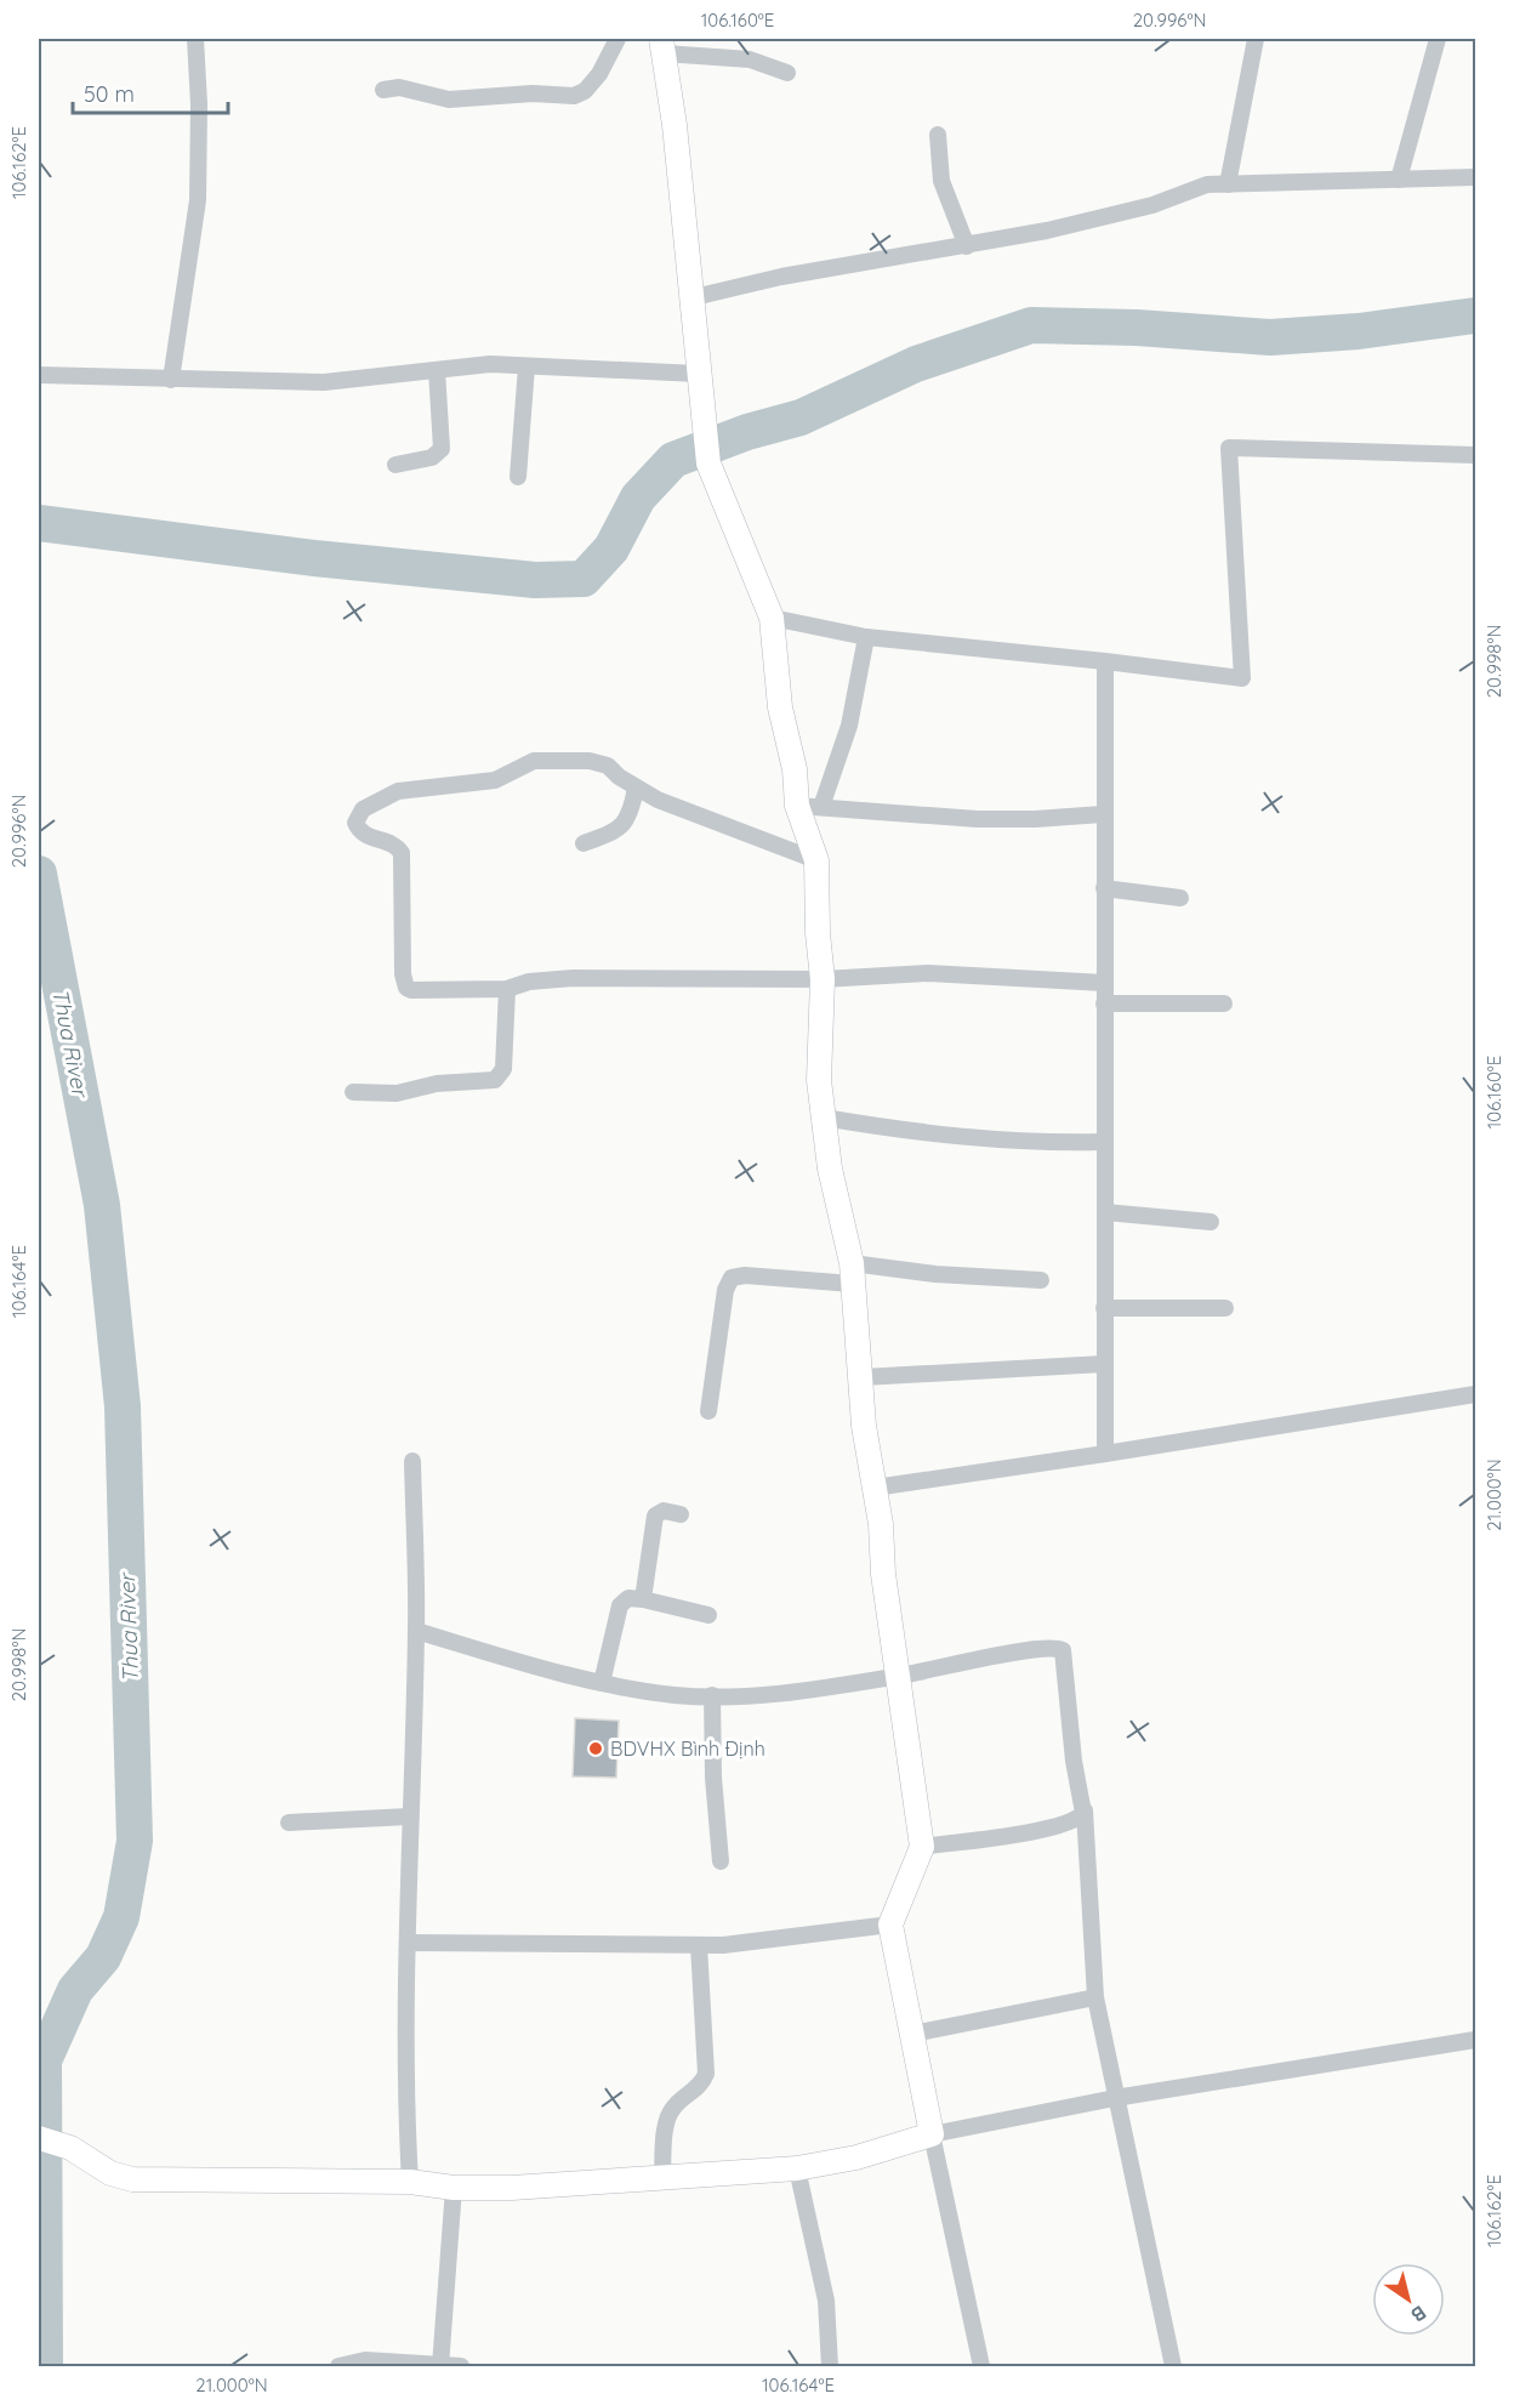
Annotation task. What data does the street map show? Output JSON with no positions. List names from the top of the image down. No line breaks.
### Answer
{"water":["Thua River"],"places":["BDVHX Bình Định"],"scale_bar":"50 m","north":"bottom right","coordinates":["106.160°E","20.996°N","106.162°E","20.998°N","106.164°E","21.000°N"]}
